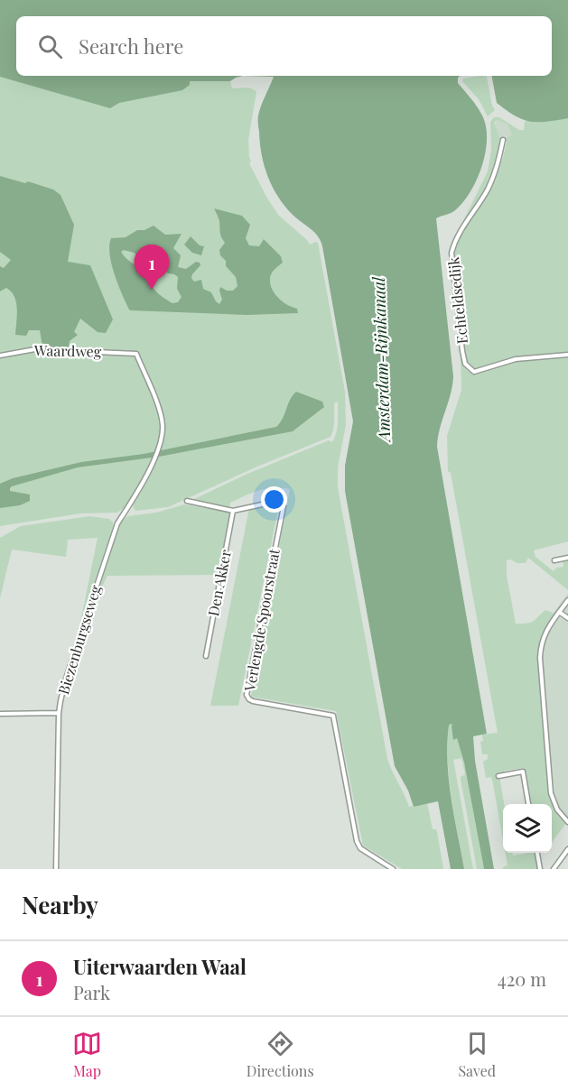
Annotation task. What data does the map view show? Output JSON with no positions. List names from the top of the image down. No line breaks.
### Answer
{"streets":{"street":["Echteldsedijk","Waardweg","Den Akker","Verlengde Spoorstraat","Biezenburgseweg"]},"crossings":[["Waardweg","Biezenburgseweg"],["Den Akker","Verlengde Spoorstraat"]],"water":["Amsterdam-Rijnkanaal"],"page":{"search":"Search here","pins":"1","heading":"Nearby","list":[{"mark":"1","name":"Uiterwaarden Waal","note":"Park","value":"420 m"}],"nav":["Map","Directions","Saved"]}}
